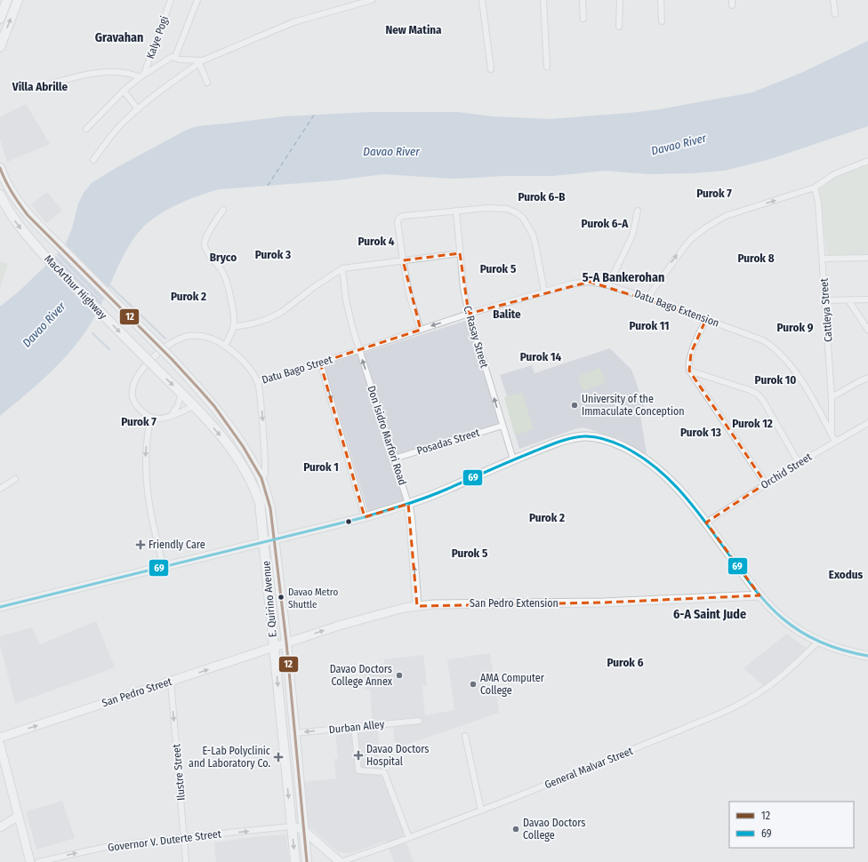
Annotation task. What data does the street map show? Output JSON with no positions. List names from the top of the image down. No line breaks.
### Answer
{"streets":{"main road":["MacArthur Highway","Don Isidro Marfori Road","E. Quirino Avenue","San Pedro Extension","San Pedro Street"],"street":["Kalye Pogi","Datu Bago Extension","Cattleya Street","C. Rasay Street","Datu Bago Street","Posadas Street","Orchid Street","Durban Alley","General Malvar Street","Ilustre Street","Governor V. Duterte Street"]},"crossings":[["MacArthur Highway","E. Quirino Avenue"],["Datu Bago Extension","Cattleya Street"],["Datu Bago Extension","C. Rasay Street"],["Datu Bago Extension","Datu Bago Street"],["Datu Bago Extension","Orchid Street"],["C. Rasay Street","Datu Bago Street"],["C. Rasay Street","Posadas Street"],["Datu Bago Street","Don Isidro Marfori Road"],["Don Isidro Marfori Road","Posadas Street"],["Don Isidro Marfori Road","San Pedro Extension"],["E. Quirino Avenue","San Pedro Extension"],["E. Quirino Avenue","San Pedro Street"],["E. Quirino Avenue","Durban Alley"],["E. Quirino Avenue","Governor V. Duterte Street"],["San Pedro Extension","San Pedro Street"],["San Pedro Street","Ilustre Street"],["Ilustre Street","Governor V. Duterte Street"]],"one_way":["C. Rasay Street","San Pedro Street","Durban Alley","Ilustre Street","Governor V. Duterte Street"],"districts":["New Matina","Gravahan","Villa Abrille","Purok 7","Purok 6-B","Purok 6-A","Purok 4","Purok 3","Bryco","Purok 8","Purok 5","5-A Bankerohan","Purok 2","Balite","Purok 11","Purok 9","Purok 14","Purok 10","Purok 7","Purok 12","Purok 13","Purok 1","Purok 2","Purok 5","Exodus","6-A Saint Jude","Purok 6"],"water":["Davao River"],"places":{"other":["University of the Immaculate Conception","Davao Metro Shuttle","Davao Doctors College Annex","AMA Computer College","Davao Doctors College"],"health":["Friendly Care","Davao Doctors Hospital","E-Lab Polyclinic and Laboratory Co."]},"lines":["transit line 12","transit line 69"],"legend":["12","69"]}
